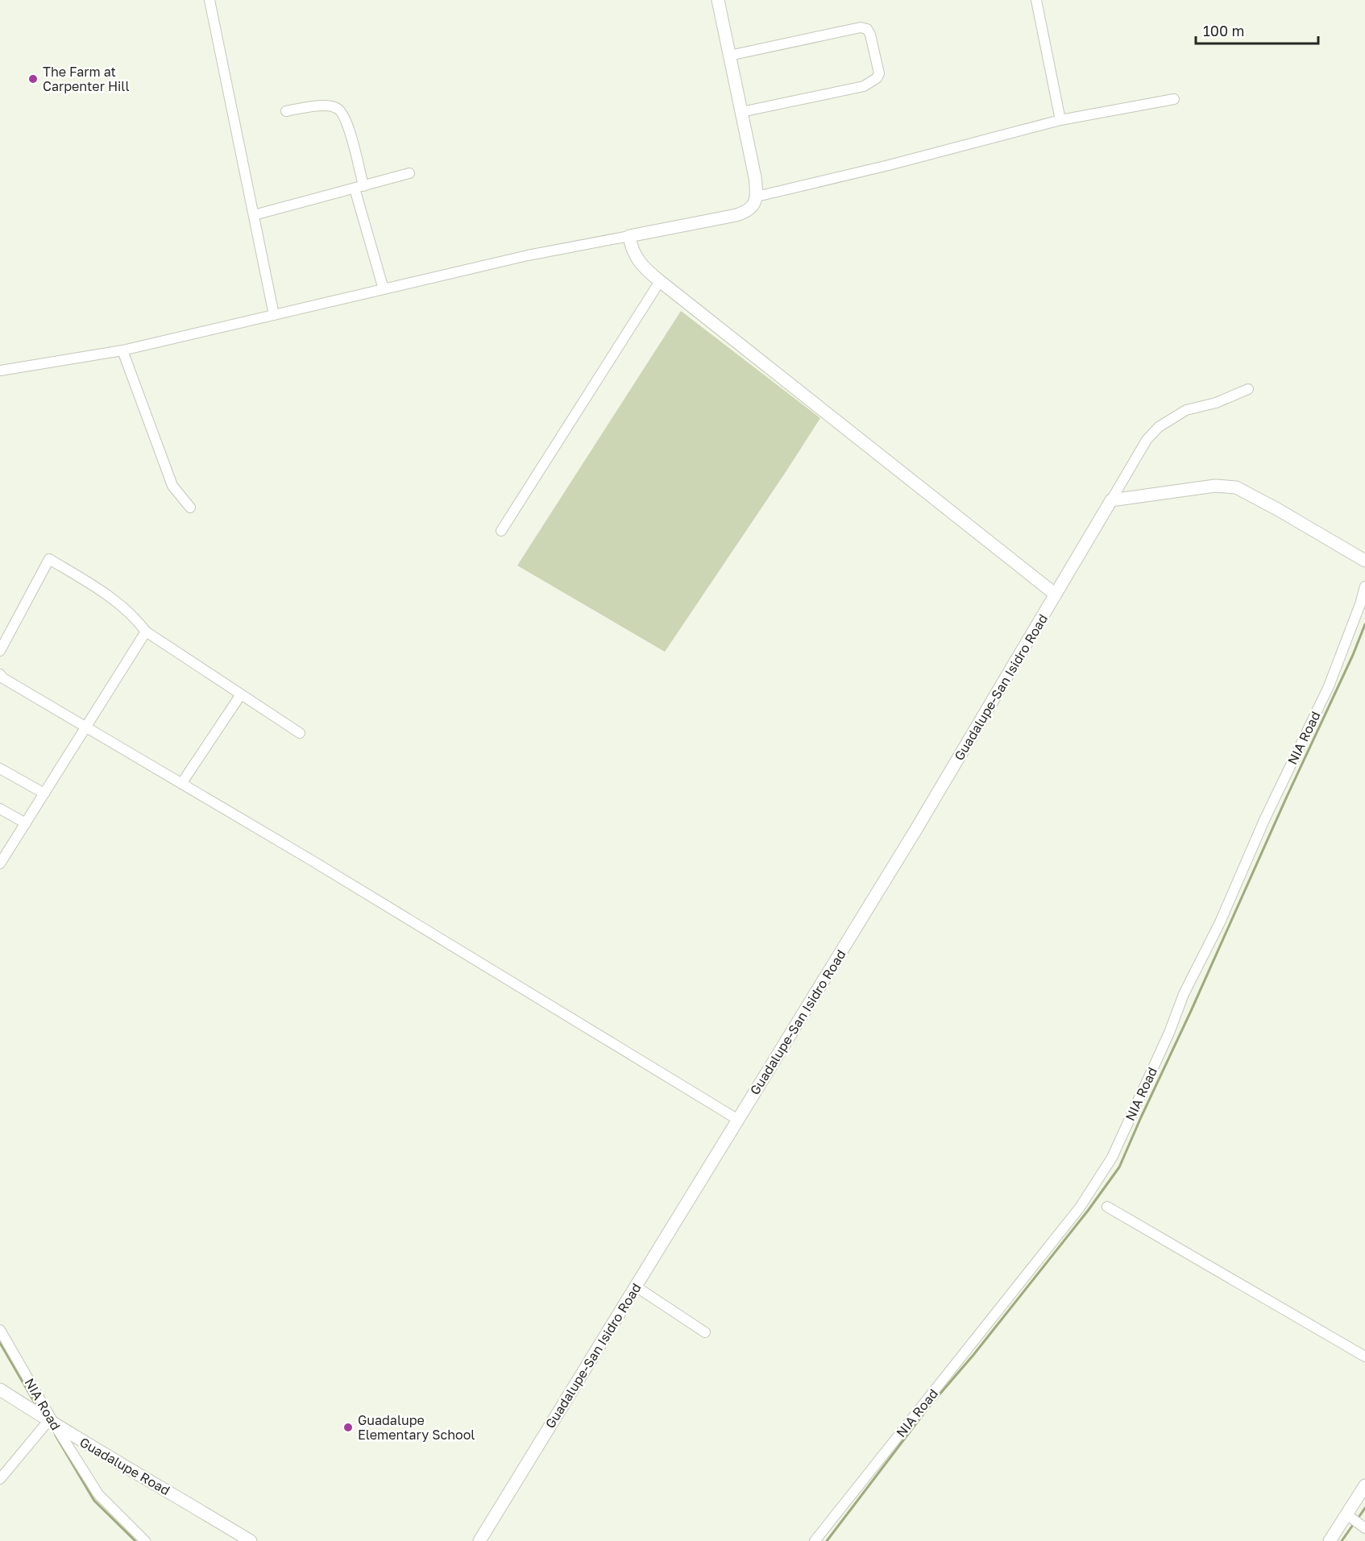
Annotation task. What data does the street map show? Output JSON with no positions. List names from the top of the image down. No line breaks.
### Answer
{"streets":{"street":["Guadalupe-San Isidro Road","NIA Road","Guadalupe Road"]},"crossings":[["NIA Road","Guadalupe Road"]],"places":["The Farm at Carpenter Hill","Guadalupe Elementary School"],"scale_bar":"100 m"}
